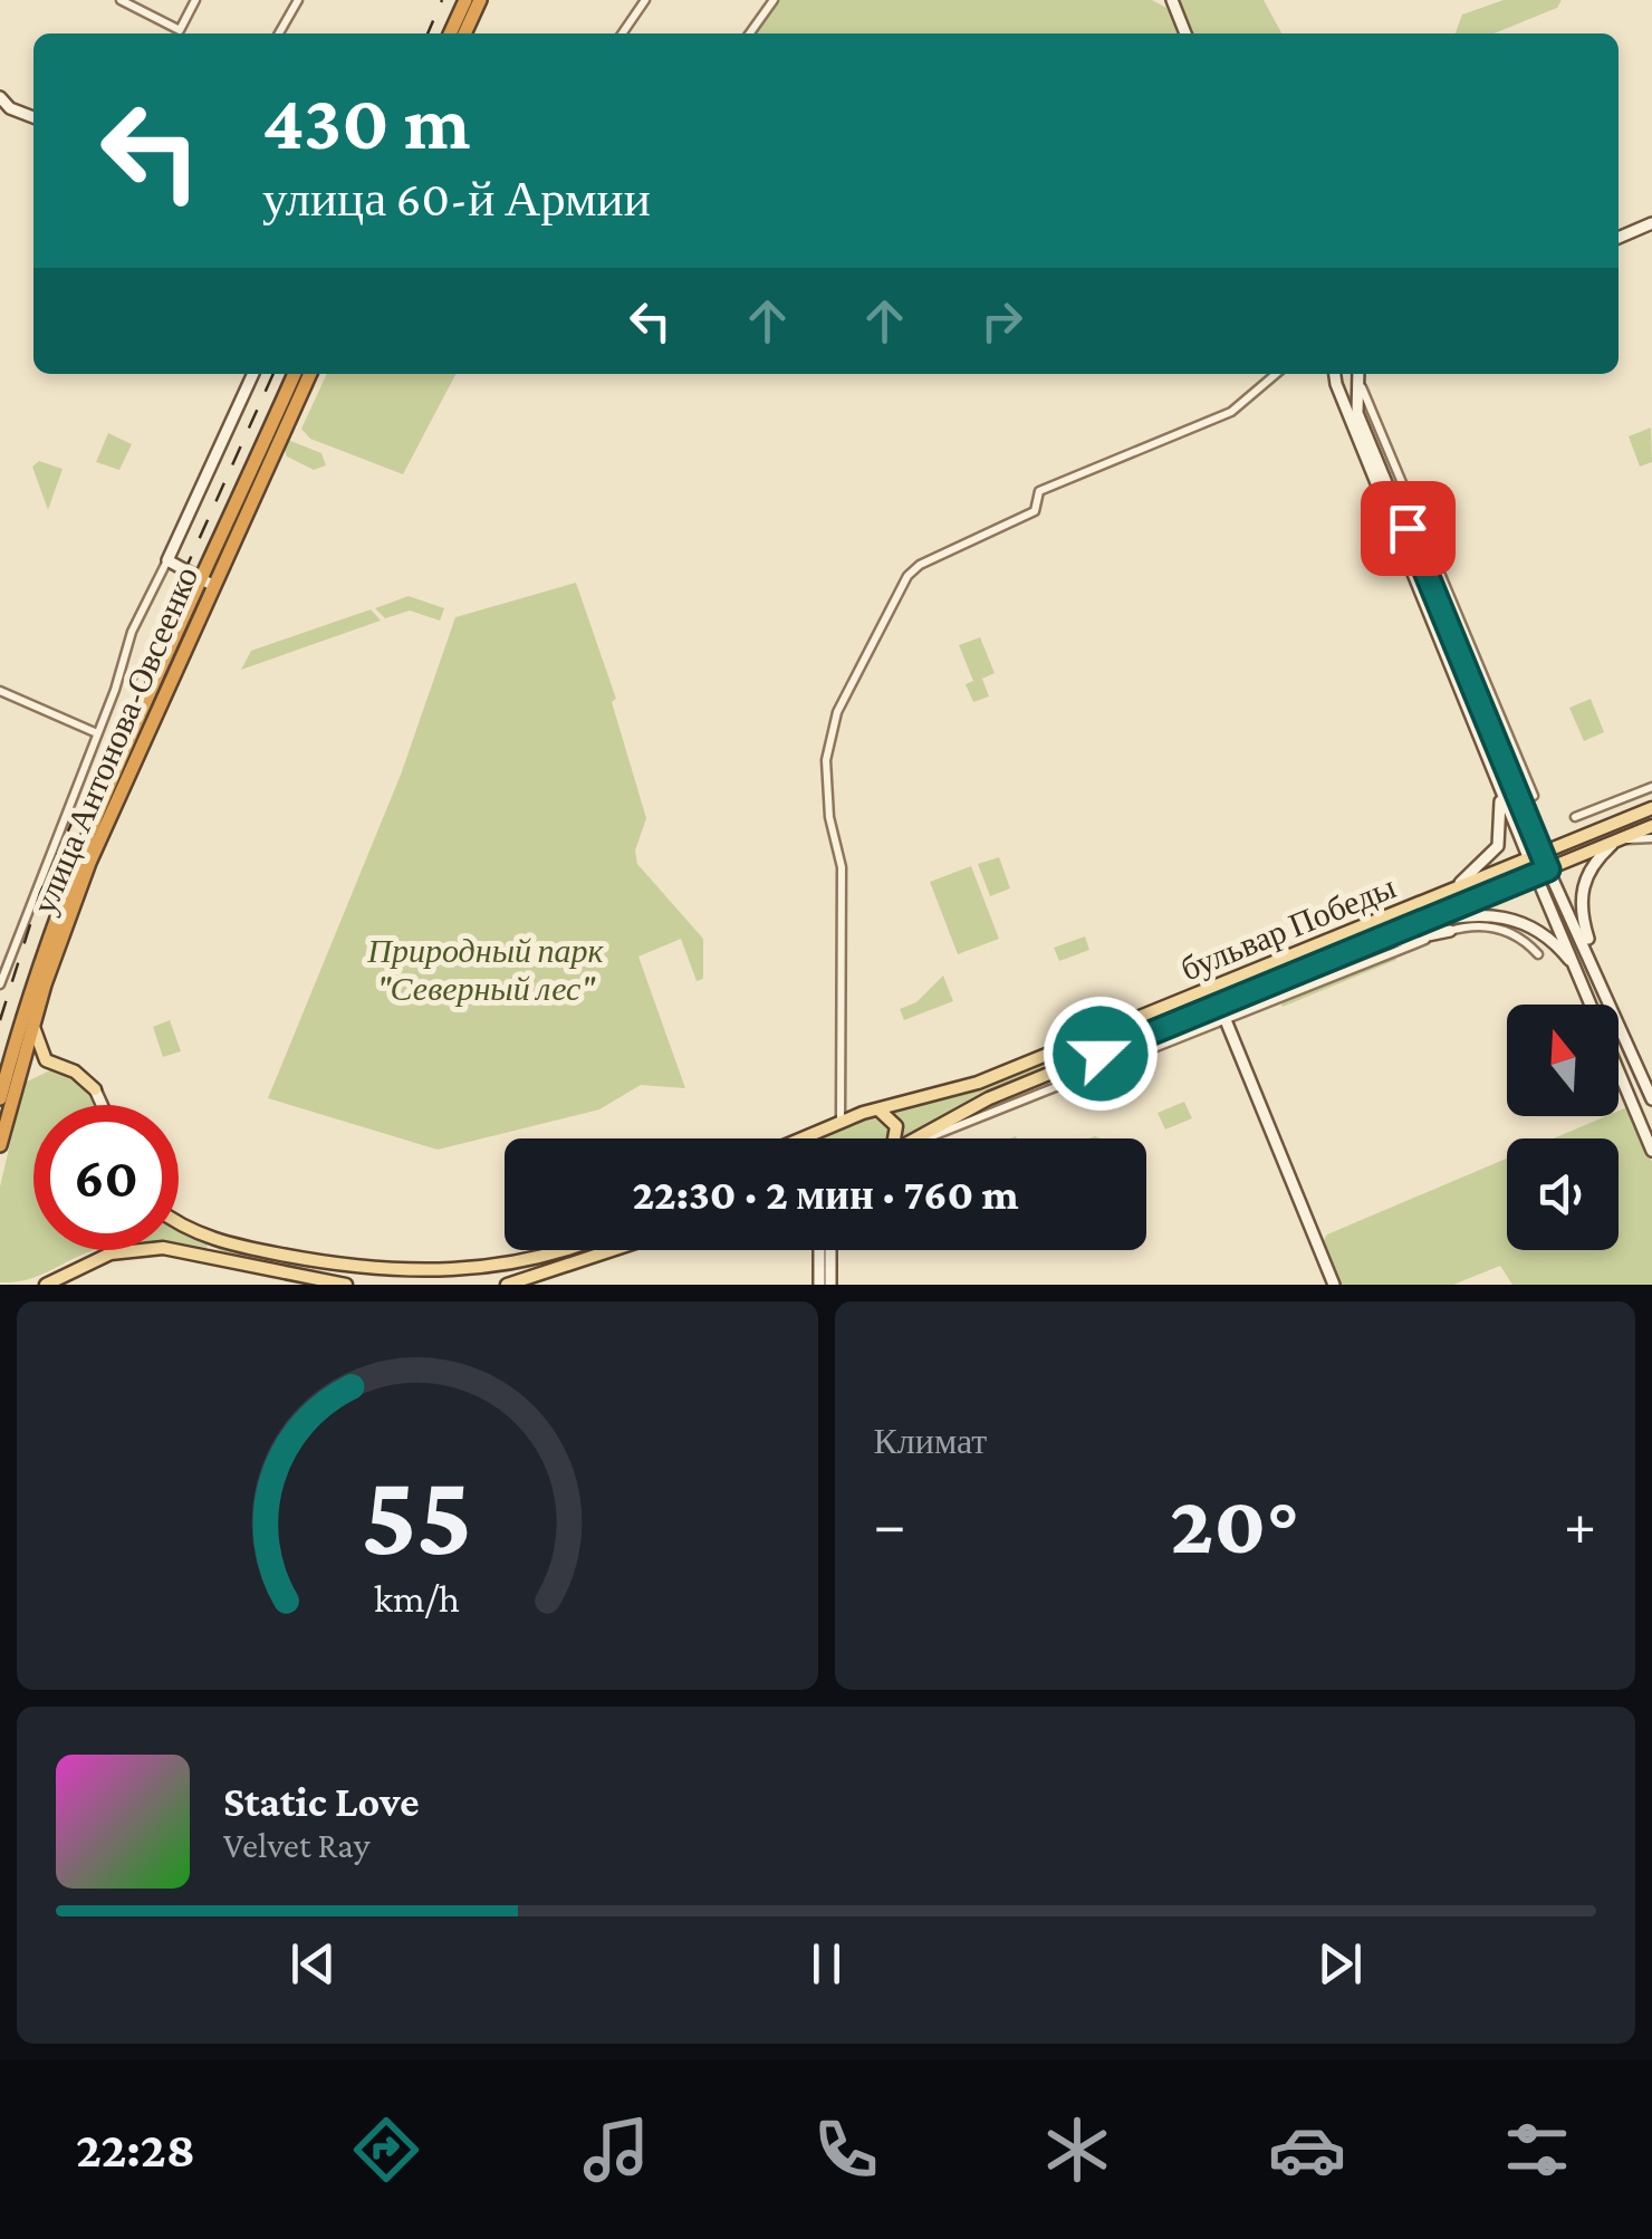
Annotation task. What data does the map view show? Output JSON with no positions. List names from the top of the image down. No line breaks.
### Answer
{"streets":{"highway":["улица Антонова-Овсеенко"],"main road":["бульвар Победы"]},"parks":["Природный парк \"Северный лес\""],"north":"top","page":{"turn":["430 m","улица 60-й Армии"],"limit":"60","trip":"22:30 · 2 мин · 760 m","tile":"Климат","heat":["−","20°","+"],"song":["Static Love","Velvet Ray"],"tabs":"22:28","gauge":["55","km/h"]}}
